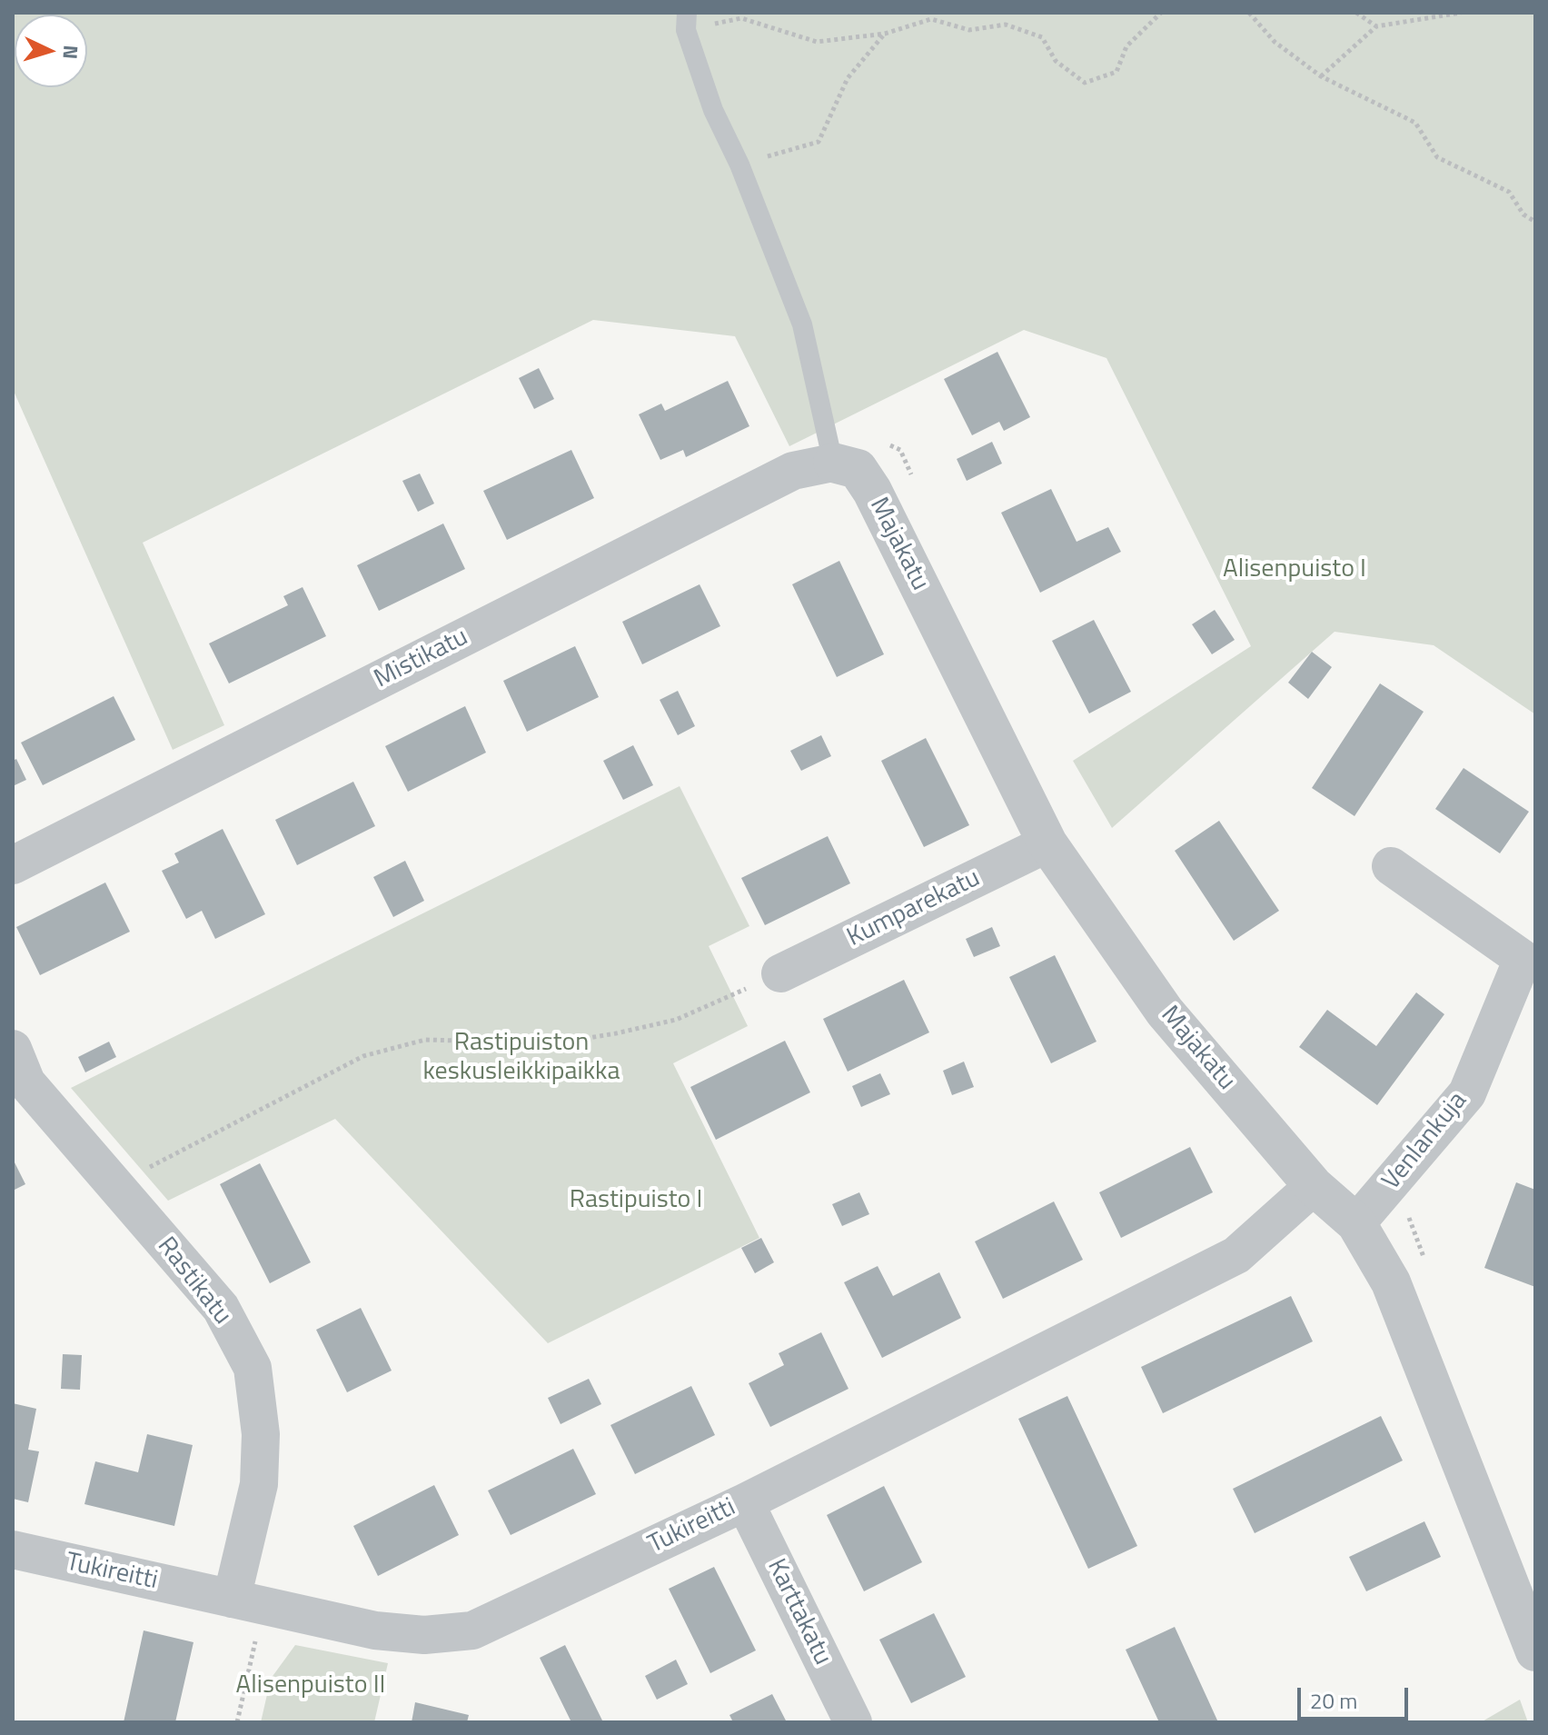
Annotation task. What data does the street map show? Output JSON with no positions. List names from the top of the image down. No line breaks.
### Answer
{"streets":{"street":["Majakatu","Mistikatu","Kumparekatu","Venlankuja","Rastikatu","Tukireitti","Karttakatu"]},"crossings":[["Majakatu","Mistikatu"],["Majakatu","Kumparekatu"],["Majakatu","Venlankuja"],["Majakatu","Tukireitti"],["Rastikatu","Tukireitti"],["Tukireitti","Karttakatu"]],"parks":["Alisenpuisto I","Rastipuiston keskusleikkipaikka","Rastipuisto I","Alisenpuisto II"],"scale_bar":"20 m","north":"right"}
